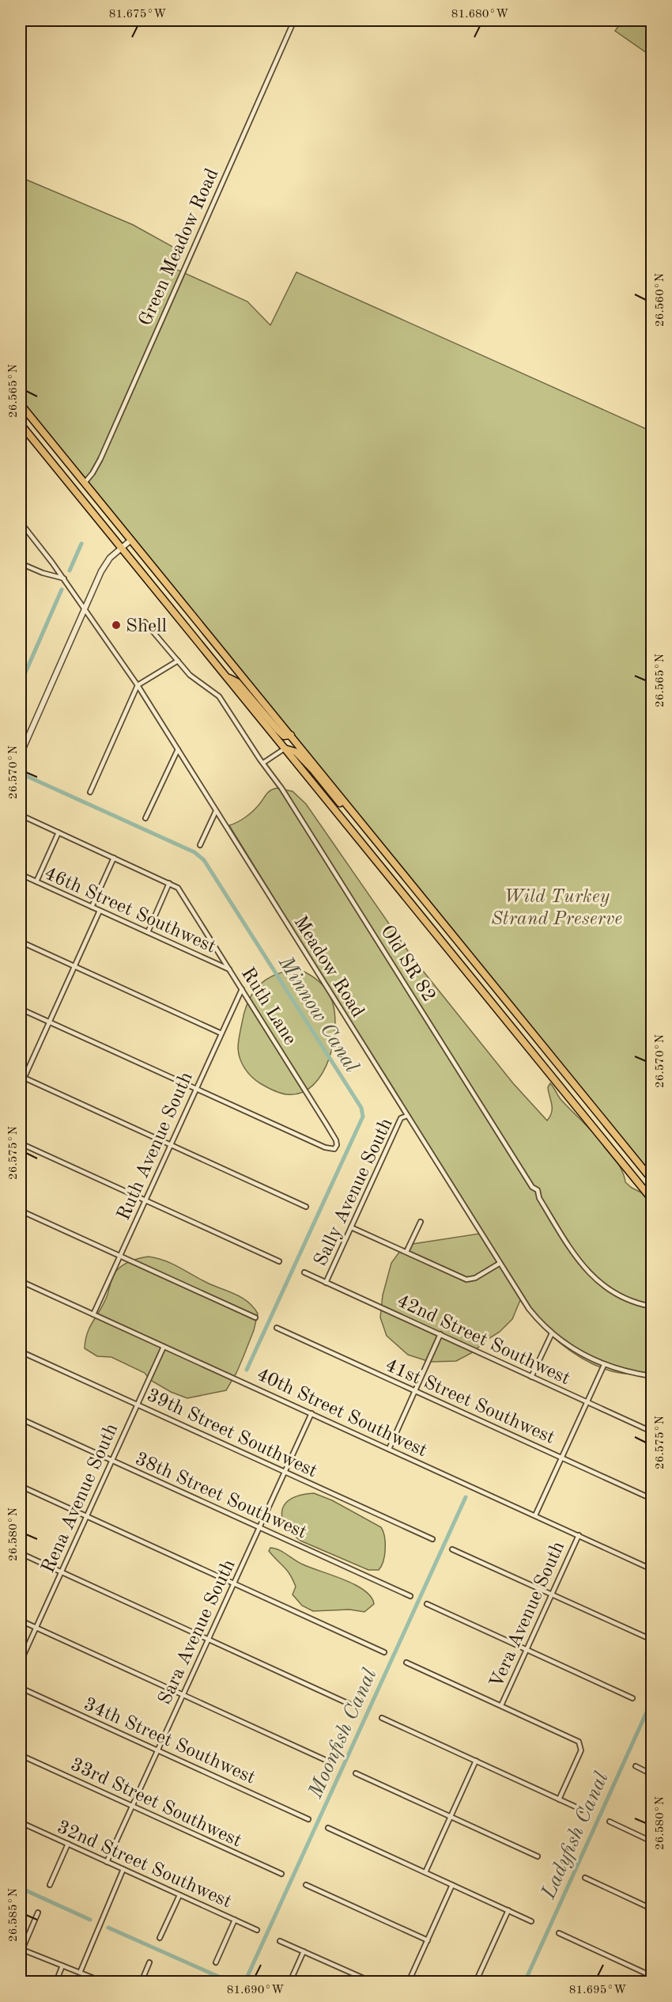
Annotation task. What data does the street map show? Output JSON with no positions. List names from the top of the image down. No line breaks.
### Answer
{"streets":{"street":["Green Meadow Road","46th Street Southwest","Old SR 82","Meadow Road","Ruth Lane","Ruth Avenue South","Sally Avenue South","42nd Street Southwest","41st Street Southwest","40th Street Southwest","39th Street Southwest","38th Street Southwest","Rena Avenue South","Vera Avenue South","Sara Avenue South","34th Street Southwest","33rd Street Southwest","32nd Street Southwest"]},"crossings":[["46th Street Southwest","Ruth Lane"],["Meadow Road","Sally Avenue South"],["Ruth Lane","Ruth Avenue South"],["Ruth Avenue South","40th Street Southwest"],["Sally Avenue South","42nd Street Southwest"],["40th Street Southwest","Rena Avenue South"],["40th Street Southwest","Vera Avenue South"],["40th Street Southwest","Sara Avenue South"],["39th Street Southwest","Rena Avenue South"],["39th Street Southwest","Sara Avenue South"],["38th Street Southwest","Rena Avenue South"],["38th Street Southwest","Sara Avenue South"],["Sara Avenue South","34th Street Southwest"],["Sara Avenue South","33rd Street Southwest"],["Sara Avenue South","32nd Street Southwest"]],"water":["Minnow Canal","Moonfish Canal","Ladyfish Canal"],"parks":["Wild Turkey Strand Preserve"],"places":["Shell"],"coordinates":["81.675°W","81.680°W","26.560°N","26.565°N","26.570°N","26.575°N","26.580°N","26.585°N","81.690°W","81.695°W"]}
